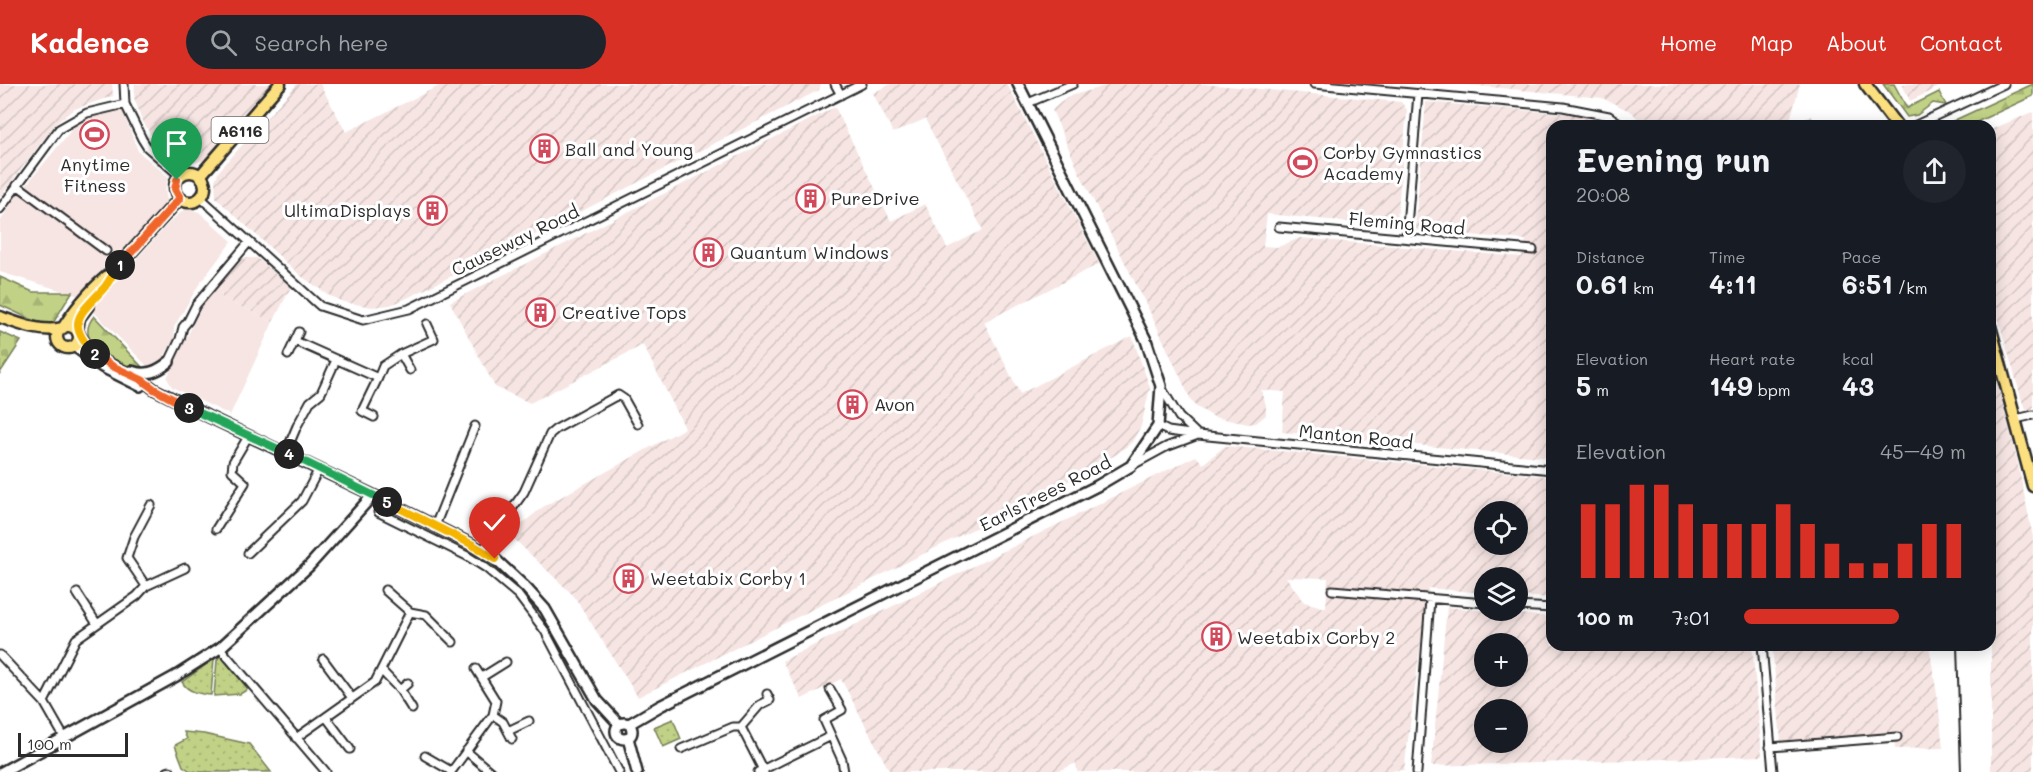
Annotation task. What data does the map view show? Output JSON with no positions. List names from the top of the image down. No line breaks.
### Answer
{"streets":{"main road":["A6116"],"street":["Fleming Road","Causeway Road","Manton Road","EarlsTrees Road"]},"crossings":[["A6116","Causeway Road"],["Manton Road","EarlsTrees Road"]],"places":{"sports":["Anytime Fitness","Corby Gymnastics Academy"],"building":["Ball and Young","PureDrive","UltimaDisplays","Quantum Windows","Creative Tops","Avon","Weetabix Corby 1","Weetabix Corby 2"]},"scale_bar":"100 m","page":{"header":"Kadence","search":"Search here","nav":["Home","Map","About","Contact"],"heading":["Evening run","20:08"],"stats":[["Distance","0.61 km"],["Time","4:11"],["Pace","6:51 /km"],["Elevation","5 m"],["Heart rate","149 bpm"],["kcal","43"]],"pins":["1","2","3","4","5"],"chart":["Elevation","45–49 m"],"map_buttons":["+","−"],"list":[{"name":"100 m","note":"7:01"}],"scale":"100 m"}}
